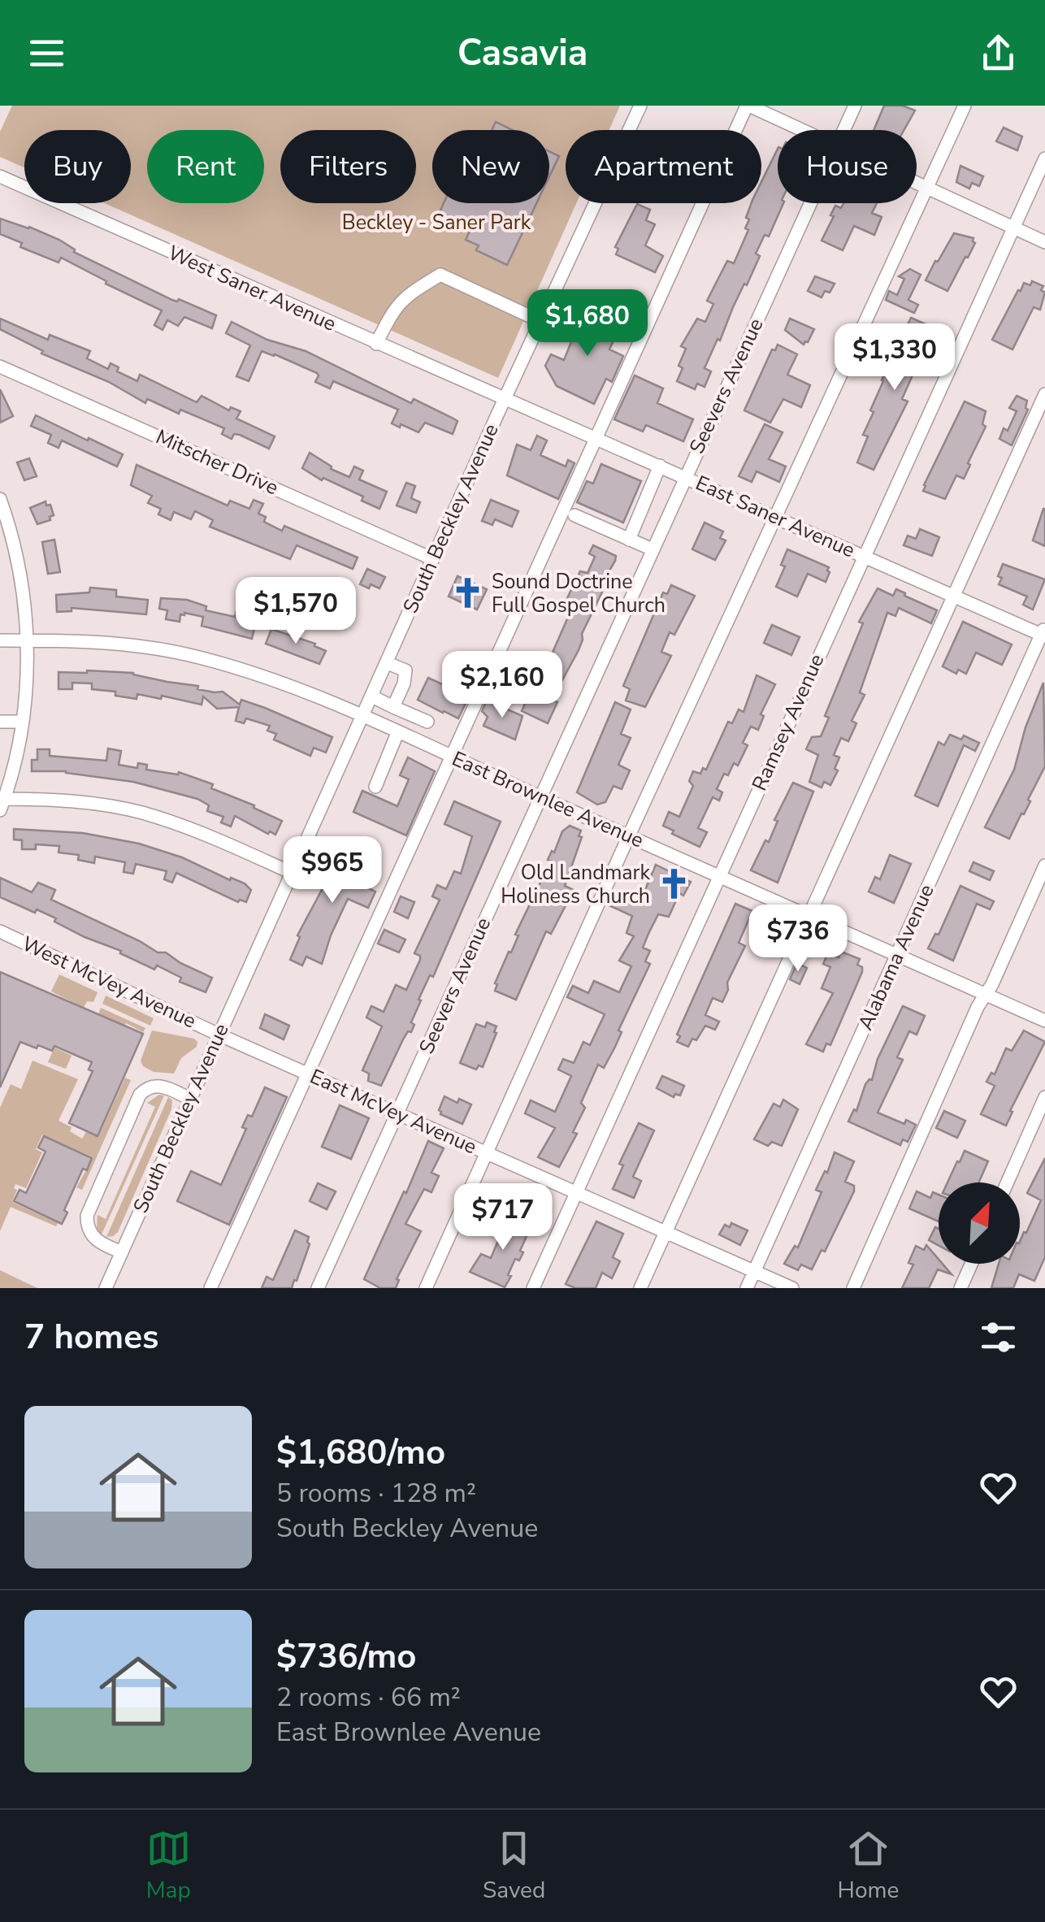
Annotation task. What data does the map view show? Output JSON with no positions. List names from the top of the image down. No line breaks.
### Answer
{"streets":{"street":["West Saner Avenue","Seevers Avenue","Mitscher Drive","East Saner Avenue","South Beckley Avenue","Ramsey Avenue","East Brownlee Avenue","Alabama Avenue","West McVey Avenue","East McVey Avenue"]},"crossings":[["West Saner Avenue","East Saner Avenue"],["West Saner Avenue","South Beckley Avenue"],["Seevers Avenue","East Saner Avenue"],["Seevers Avenue","East Brownlee Avenue"],["Seevers Avenue","East McVey Avenue"],["Mitscher Drive","South Beckley Avenue"],["East Saner Avenue","South Beckley Avenue"],["East Saner Avenue","Ramsey Avenue"],["East Saner Avenue","Alabama Avenue"],["South Beckley Avenue","East Brownlee Avenue"],["South Beckley Avenue","West McVey Avenue"],["South Beckley Avenue","East McVey Avenue"],["Ramsey Avenue","East Brownlee Avenue"],["Ramsey Avenue","East McVey Avenue"],["East Brownlee Avenue","Alabama Avenue"],["Alabama Avenue","East McVey Avenue"],["West McVey Avenue","East McVey Avenue"]],"parks":["Beckley - Saner Park"],"places":{"church":["Sound Doctrine Full Gospel Church","Old Landmark Holiness Church"]},"north":"top right","page":{"header":"Casavia","chip":["Buy","Rent","Filters","New","Apartment","House"],"price":["$1,680","$1,330","$1,570","$2,160","$965","$736","$717"],"heading":"7 homes","list":[{"name":"$1,680/mo","note":"5 rooms · 128 m² · South Beckley Avenue"},{"name":"$736/mo","note":"2 rooms · 66 m² · East Brownlee Avenue"}],"tabs":["Map","Saved","Home"]}}
